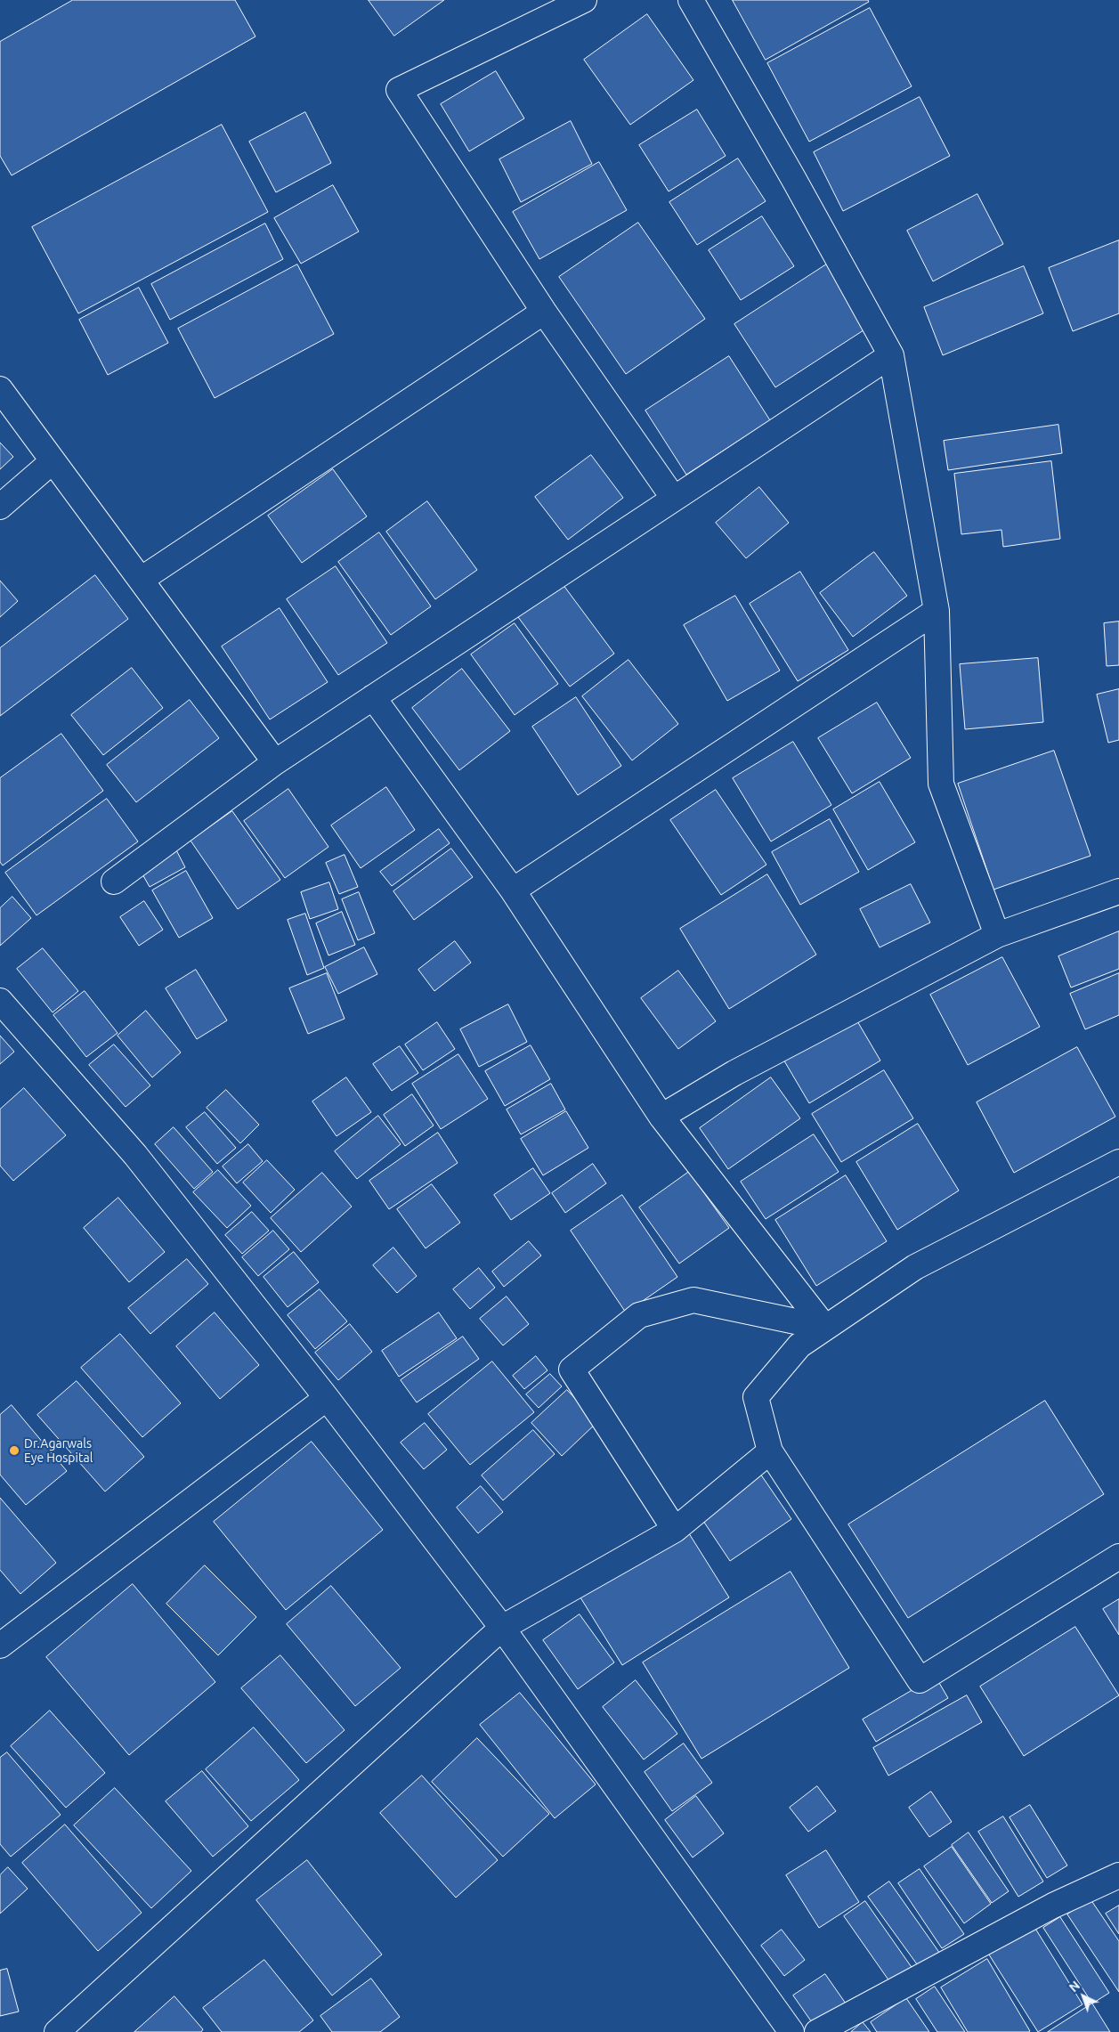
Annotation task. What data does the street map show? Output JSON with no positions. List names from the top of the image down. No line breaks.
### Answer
{"places":["Dr.Agarwals Eye Hospital"],"north":"top left"}
